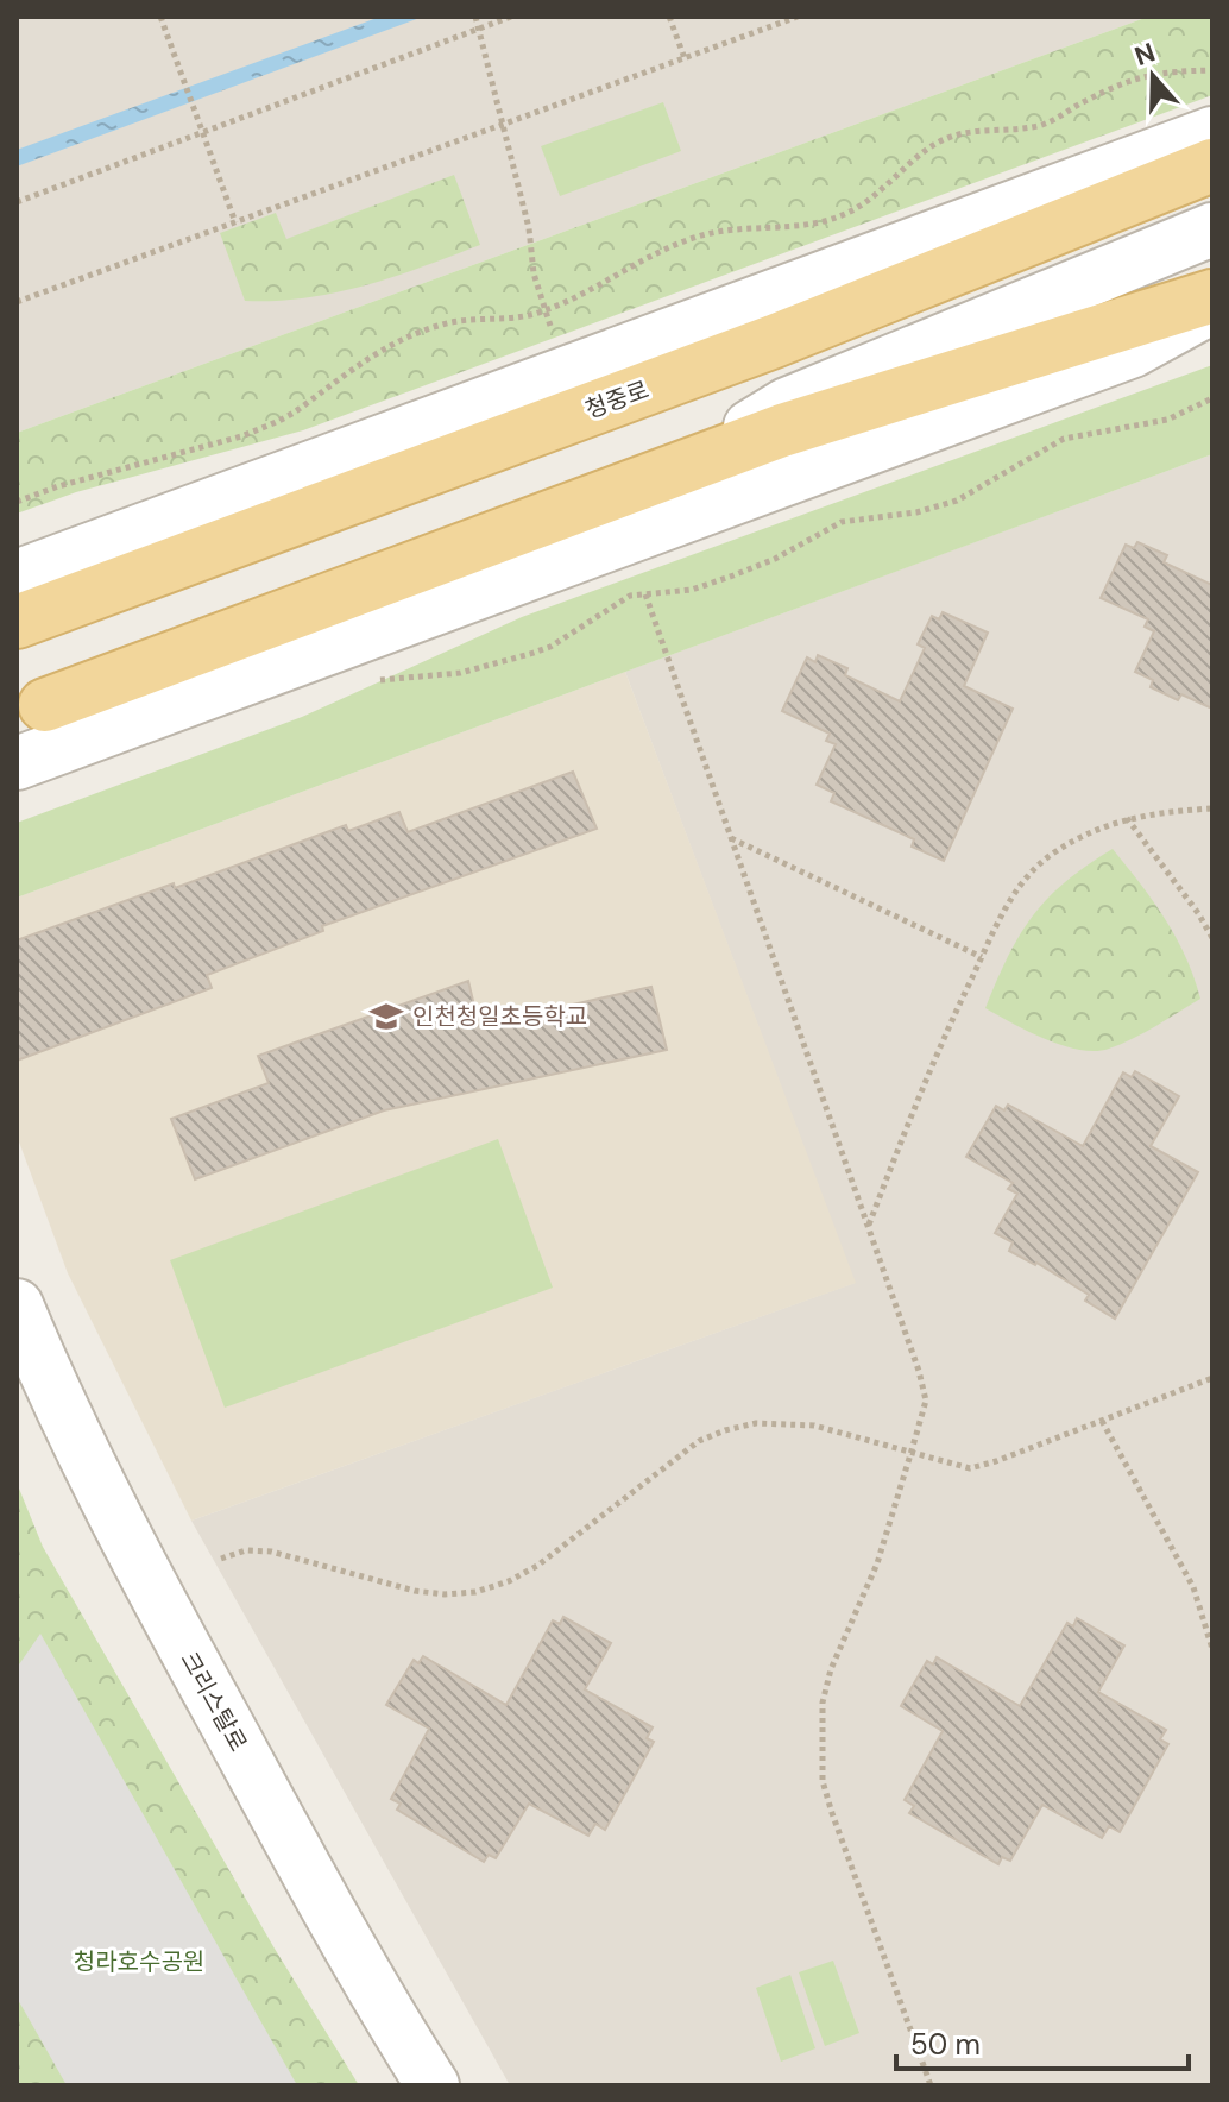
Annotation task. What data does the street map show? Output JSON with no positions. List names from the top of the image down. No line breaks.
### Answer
{"streets":{"main road":["청중로"],"street":["크리스탈로"]},"parks":["청라호수공원"],"places":{"school or university":["인천청일초등학교"]},"scale_bar":"50 m","north":"top"}
